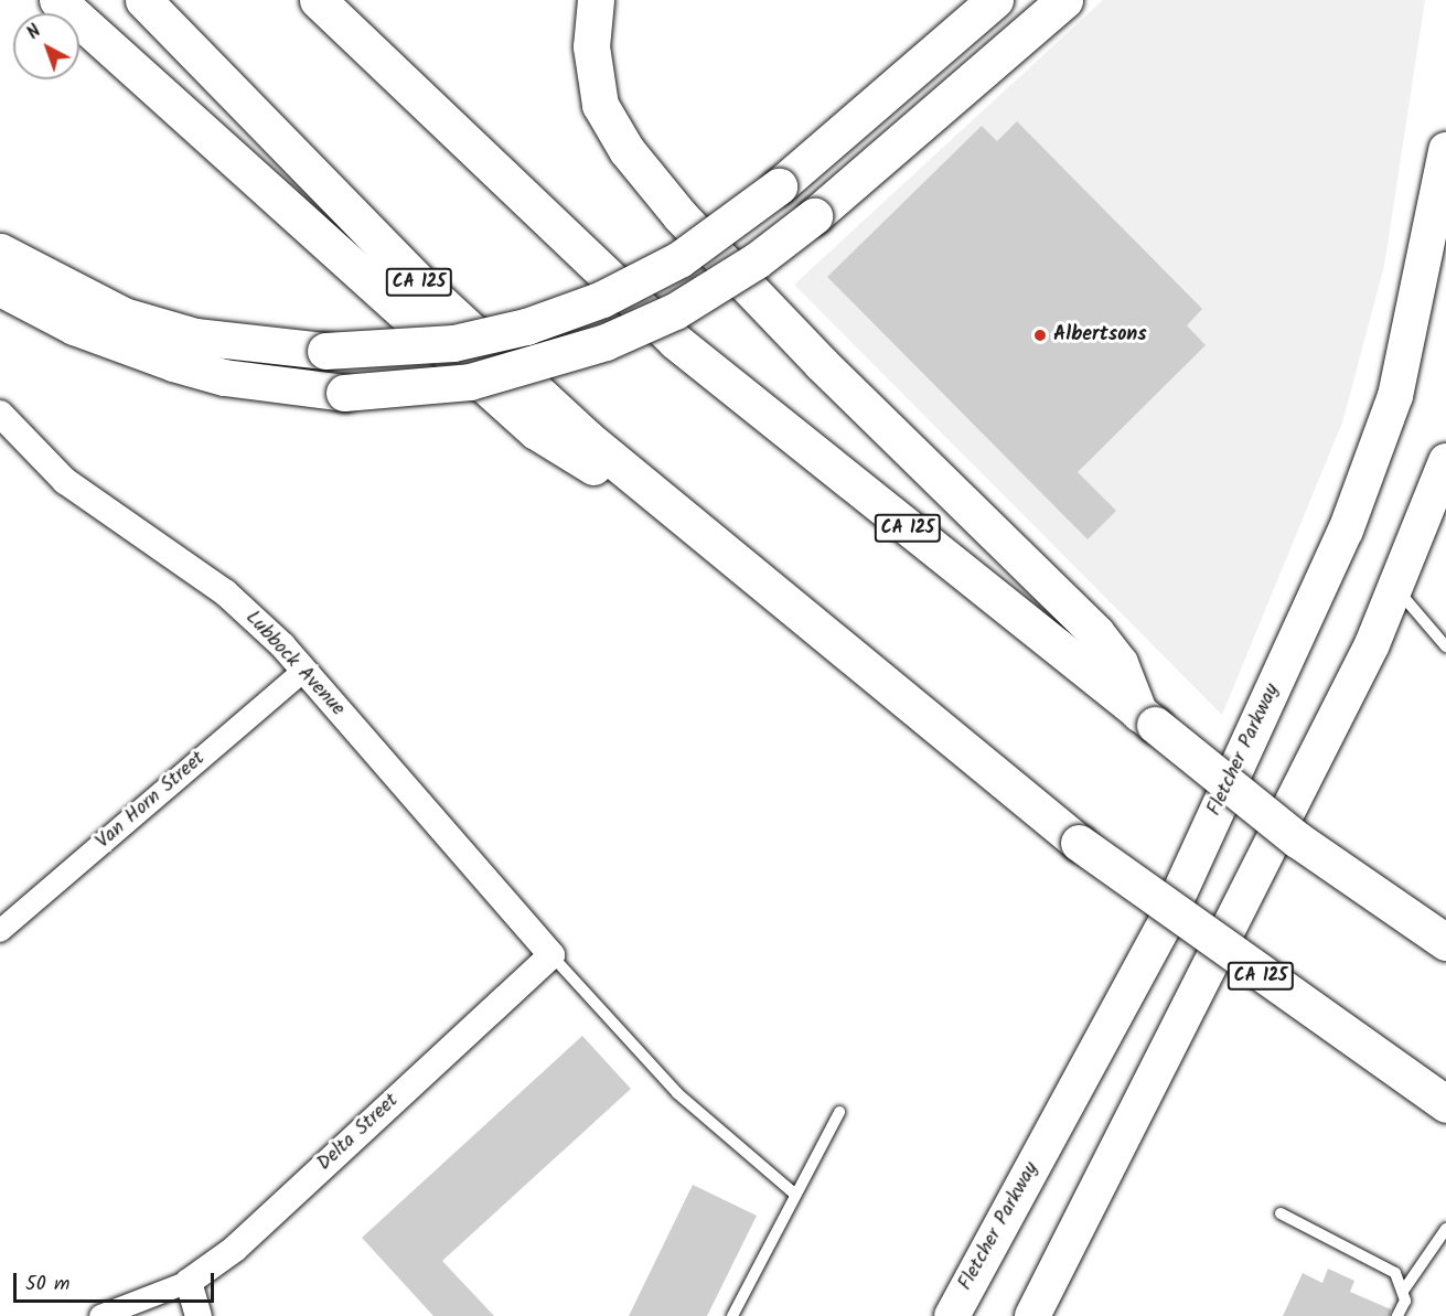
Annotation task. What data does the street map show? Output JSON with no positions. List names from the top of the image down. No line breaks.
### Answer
{"streets":{"highway":["CA 125"],"main road":["Fletcher Parkway"],"street":["Lubbock Avenue","Van Horn Street","Delta Street"]},"crossings":[["Lubbock Avenue","Van Horn Street"],["Lubbock Avenue","Delta Street"]],"places":["Albertsons"],"scale_bar":"50 m","north":"top left"}
